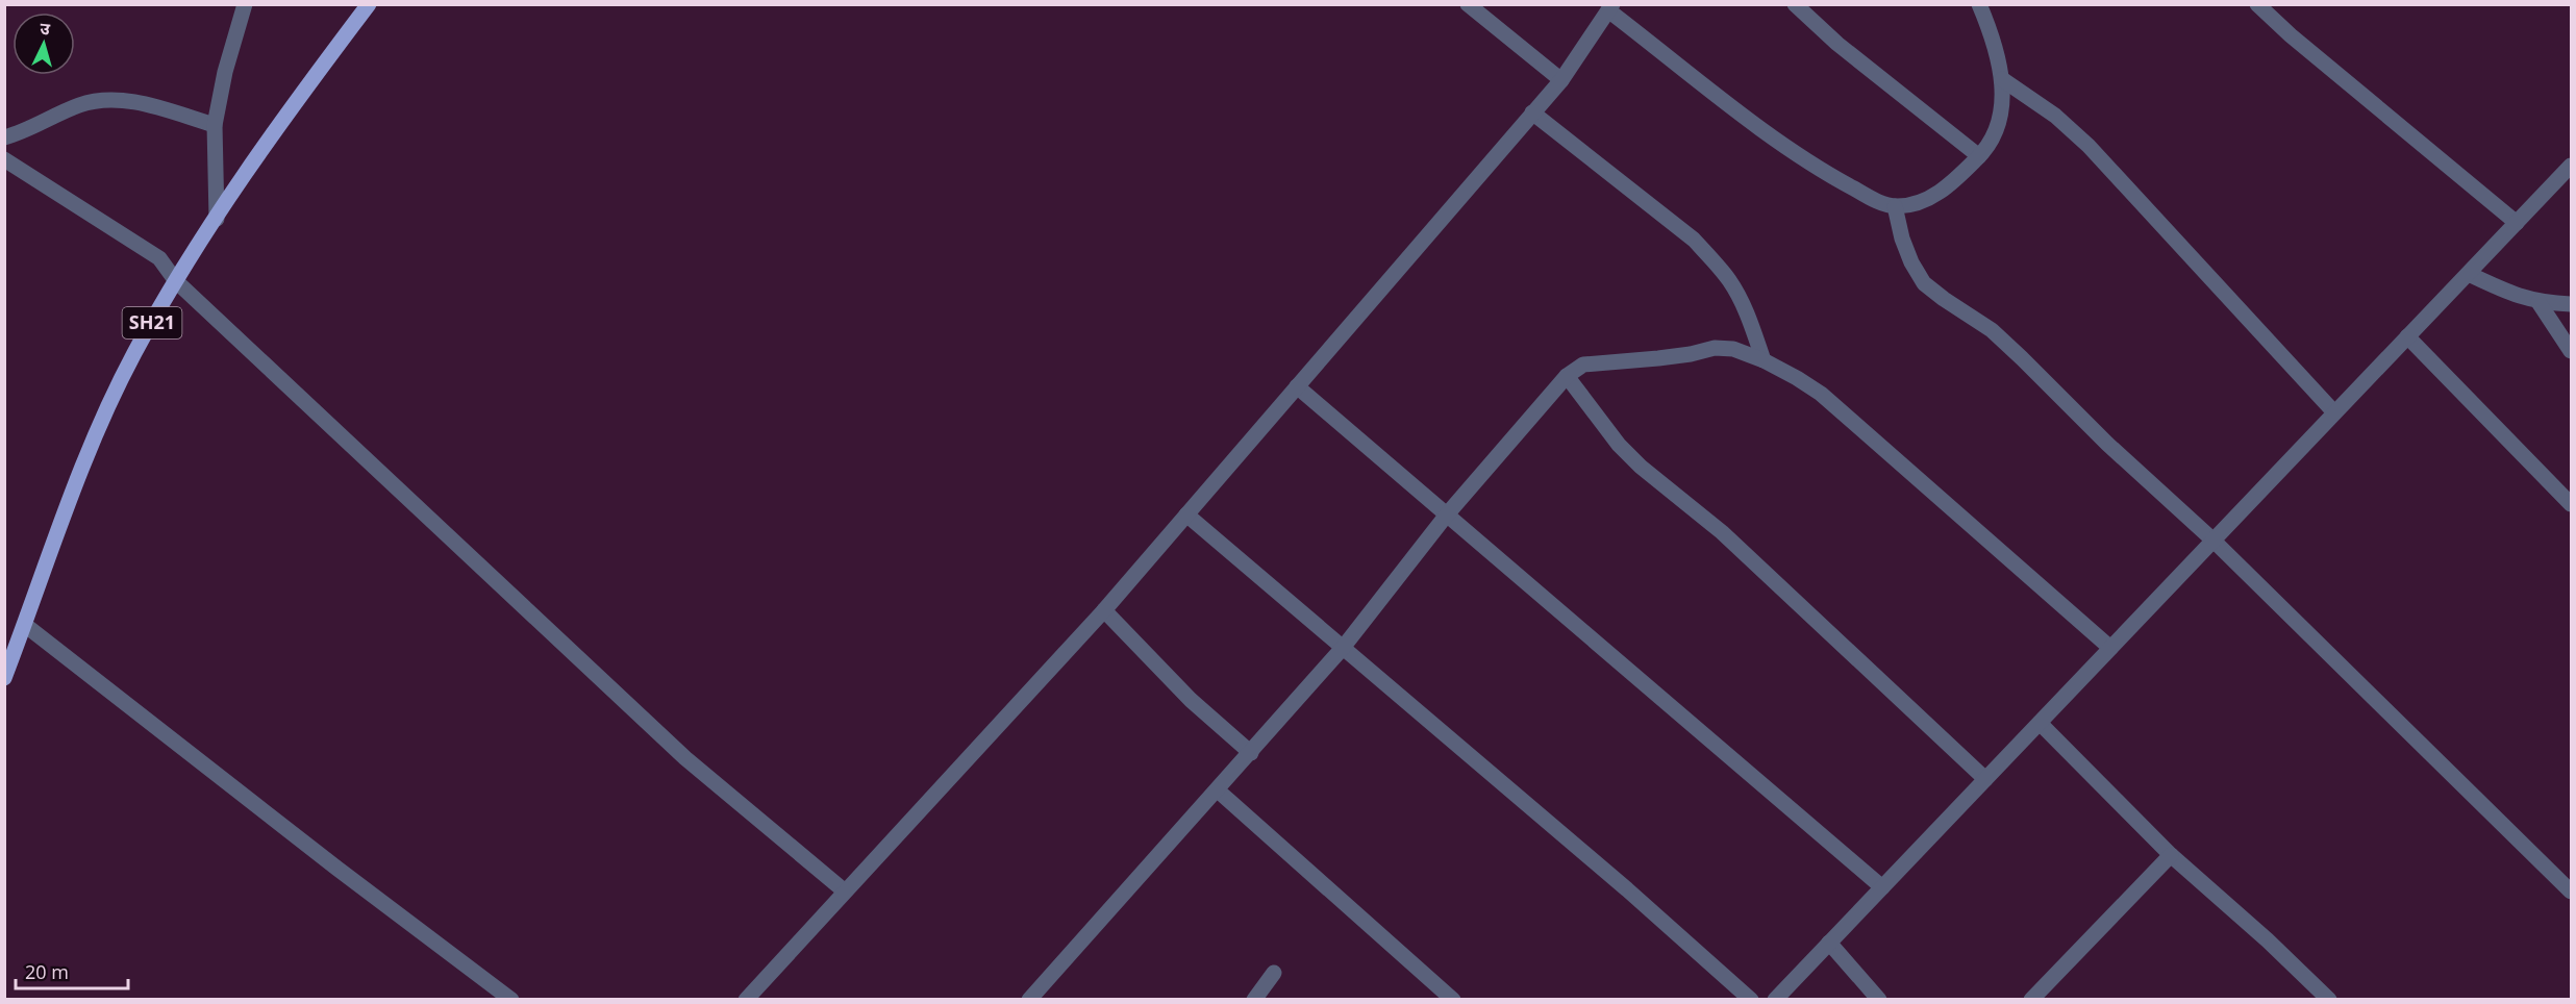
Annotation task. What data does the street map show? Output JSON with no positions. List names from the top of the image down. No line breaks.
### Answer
{"streets":{"main road":["SH21"]},"scale_bar":"20 m","north":"top"}
